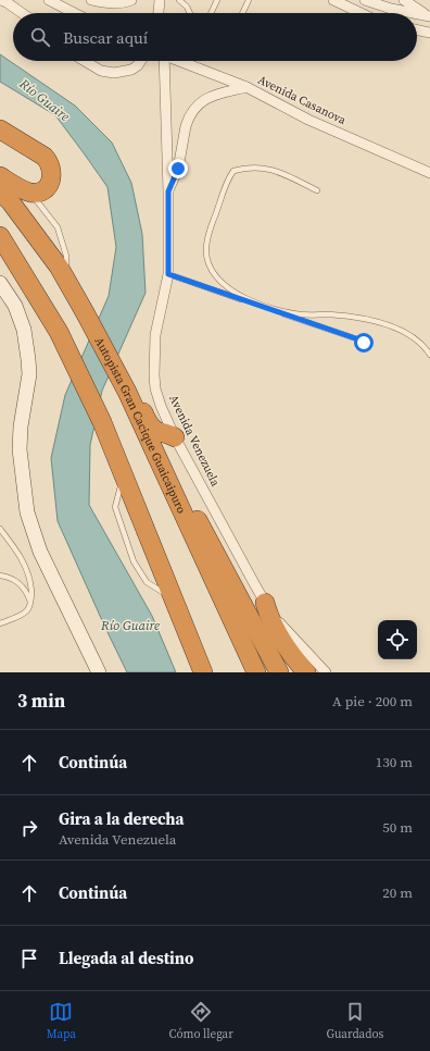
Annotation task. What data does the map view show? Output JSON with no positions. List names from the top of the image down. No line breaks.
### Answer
{"streets":{"highway":["Autopista Gran Cacique Guaicaipuro"],"street":["Avenida Casanova","Avenida Venezuela"]},"water":["Río Guaire"],"page":{"search":"Buscar aquí","heading":["3 min","A pie · 200 m"],"list":[["Continúa","130 m"],["Gira a la derecha","Avenida Venezuela","50 m"],["Continúa","20 m"],"Llegada al destino"],"nav":["Mapa","Cómo llegar","Guardados"]}}
